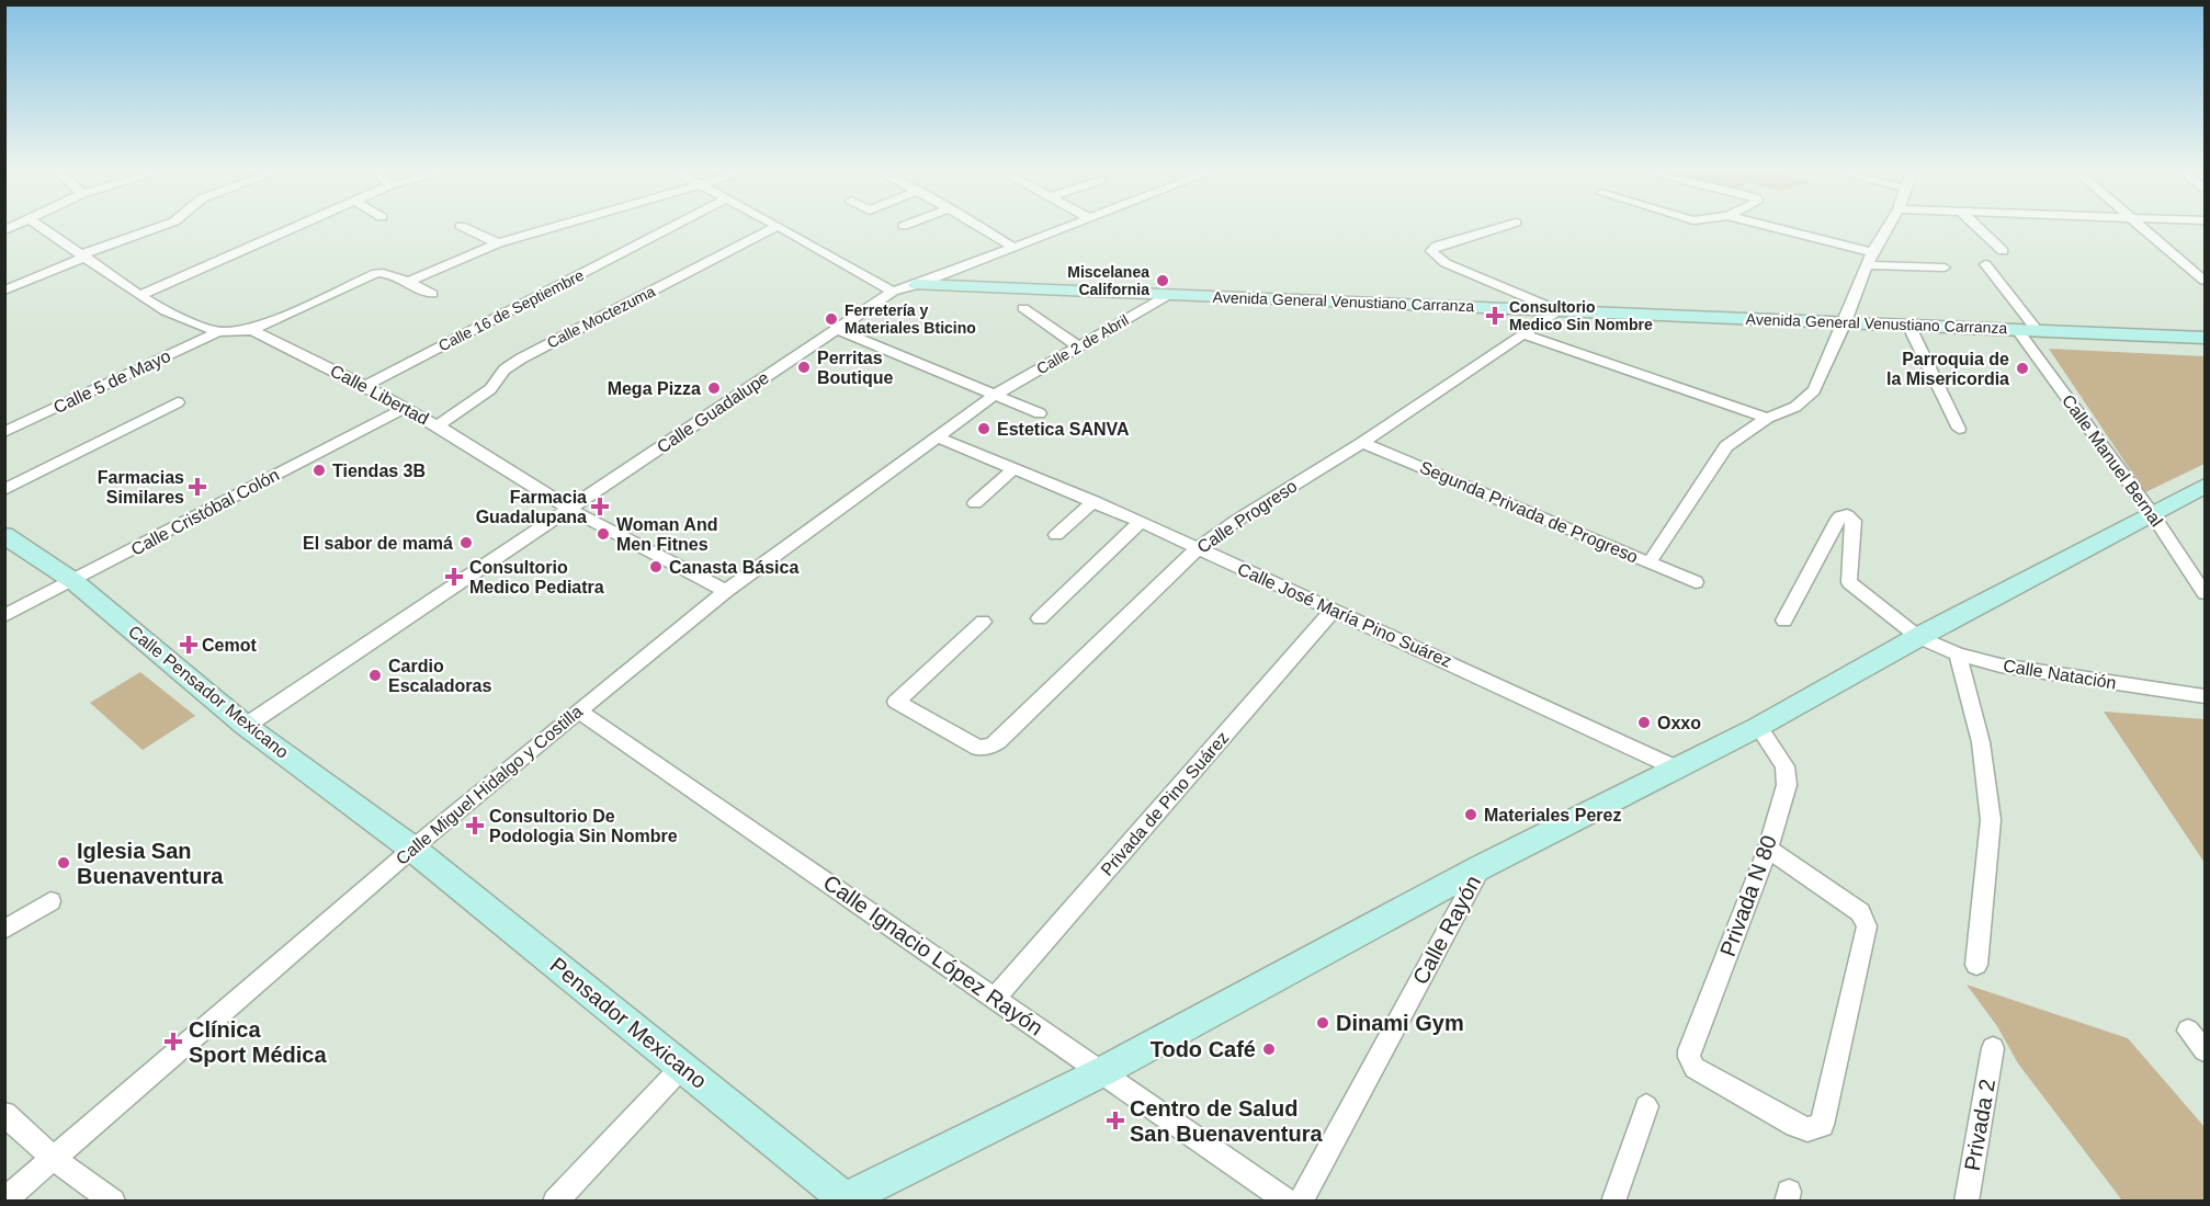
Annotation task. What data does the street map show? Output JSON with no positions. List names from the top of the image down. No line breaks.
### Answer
{"streets":{"main road":["Avenida General Venustiano Carranza","Calle Pensador Mexicano","Pensador Mexicano"],"street":["Calle 16 de Septiembre","Calle Moctezuma","Calle 2 de Abril","Calle 5 de Mayo","Calle Libertad","Calle Guadalupe","Calle Manuel Bernal","Calle Cristóbal Colón","Segunda Privada de Progreso","Calle Progreso","Calle José María Pino Suárez","Calle Natación","Calle Miguel Hidalgo y Costilla","Privada de Pino Suárez","Privada N 80","Calle Rayón","Calle Ignacio López Rayón","Privada 2"]},"crossings":[["Avenida General Venustiano Carranza","Calle 2 de Abril"],["Avenida General Venustiano Carranza","Calle Guadalupe"],["Avenida General Venustiano Carranza","Calle Manuel Bernal"],["Avenida General Venustiano Carranza","Calle Progreso"],["Calle 16 de Septiembre","Calle Libertad"],["Calle Moctezuma","Calle Libertad"],["Calle 2 de Abril","Calle Miguel Hidalgo y Costilla"],["Calle Libertad","Calle Guadalupe"],["Calle Libertad","Calle Cristóbal Colón"],["Calle Libertad","Calle Miguel Hidalgo y Costilla"],["Calle Guadalupe","Calle Pensador Mexicano"],["Calle Cristóbal Colón","Calle Pensador Mexicano"],["Segunda Privada de Progreso","Calle Progreso"],["Calle Progreso","Calle José María Pino Suárez"],["Calle José María Pino Suárez","Calle Miguel Hidalgo y Costilla"],["Calle José María Pino Suárez","Privada de Pino Suárez"],["Calle Pensador Mexicano","Calle Miguel Hidalgo y Costilla"],["Calle Pensador Mexicano","Pensador Mexicano"],["Calle Miguel Hidalgo y Costilla","Calle Ignacio López Rayón"],["Calle Miguel Hidalgo y Costilla","Pensador Mexicano"],["Privada de Pino Suárez","Calle Ignacio López Rayón"]],"places":{"other":["Miscelanea California","Ferretería y Materiales Bticino","Perritas Boutique","Parroquia de la Misericordia","Mega Pizza","Estetica SANVA","Tiendas 3B","Woman And Men Fitnes","El sabor de mamá","Canasta Básica","Cardio Escaladoras","Oxxo","Materiales Perez","Iglesia San Buenaventura","Dinami Gym","Todo Café"],"health":["Consultorio Medico Sin Nombre","Farmacias Similares","Farmacia Guadalupana","Consultorio Medico Pediatra","Cemot","Consultorio De Podologia Sin Nombre","Clínica Sport Médica","Centro de Salud San Buenaventura"]}}
